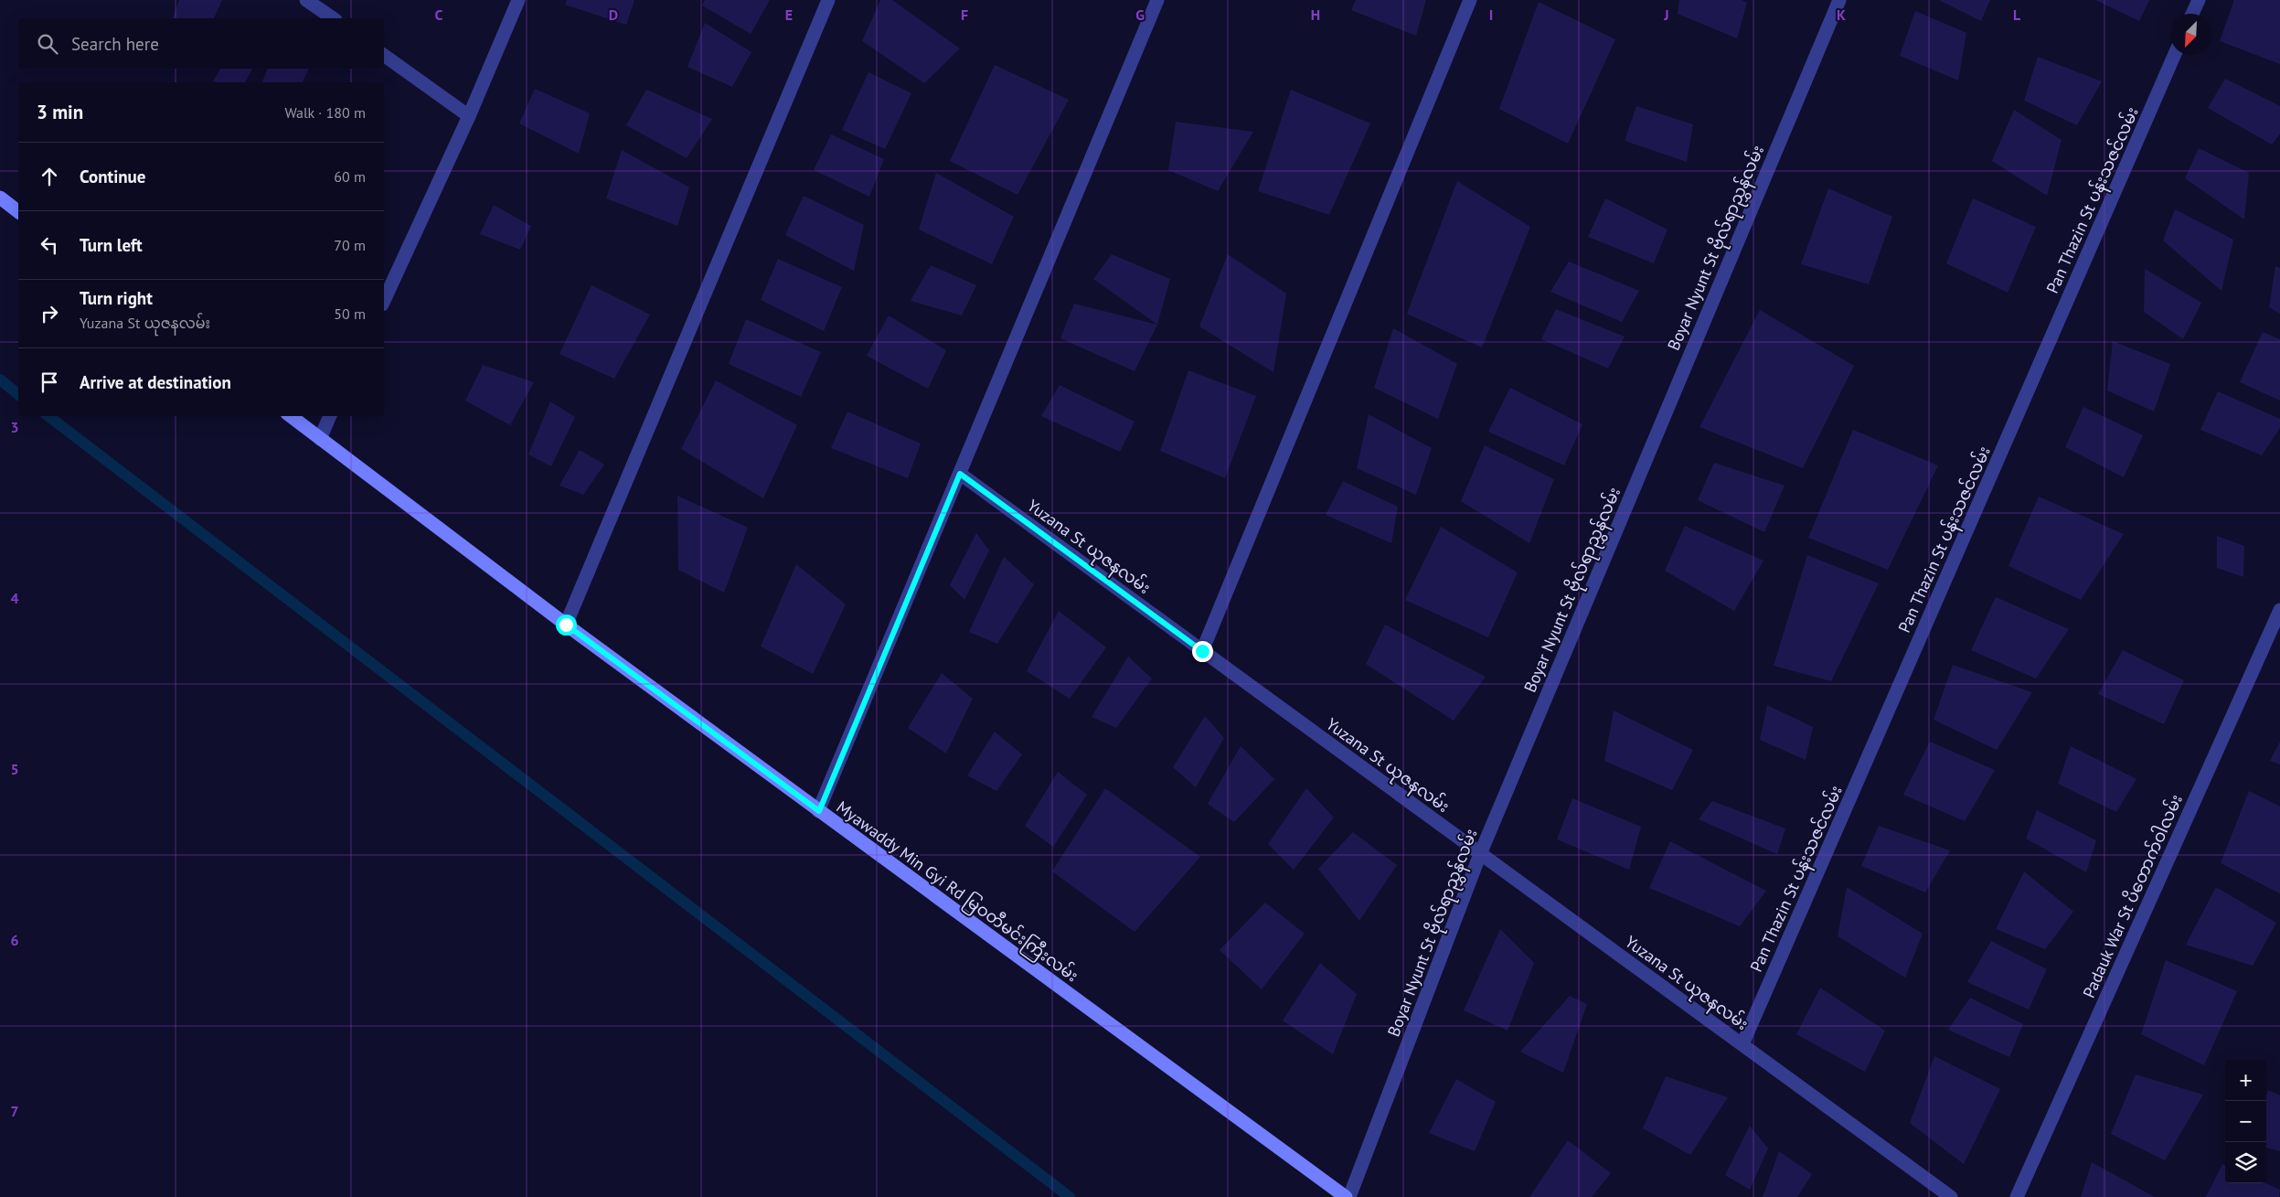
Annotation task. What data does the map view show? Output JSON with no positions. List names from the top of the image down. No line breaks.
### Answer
{"streets":{"main road":["Myawaddy Min Gyi Rd မြဝတီမင်းကြီးလမ်း"],"street":["Pan Thazin St ပန်းသဇင်လမ်း","Boyar Nyunt St ဗိုလ်ရာညွှန်လမ်း","Yuzana St ယုဇနလမ်း","Padauk War St ပိတောက်ဝါလမ်း"]},"crossings":[["Pan Thazin St ပန်းသဇင်လမ်း","Yuzana St ယုဇနလမ်း"],["Boyar Nyunt St ဗိုလ်ရာညွှန်လမ်း","Yuzana St ယုဇနလမ်း"],["Boyar Nyunt St ဗိုလ်ရာညွှန်လမ်း","Myawaddy Min Gyi Rd မြဝတီမင်းကြီးလမ်း"]],"north":"bottom left","page":{"search":"Search here","heading":["3 min","Walk · 180 m"],"list":[["Continue","60 m"],["Turn left","70 m"],["Turn right","Yuzana St ယုဇနလမ်း","50 m"],"Arrive at destination"],"map_buttons":["+","−"]},"grid":{"columns":["C","D","E","F","G","H","I","J","K","L"],"rows":["3","4","5","6","7"]}}
